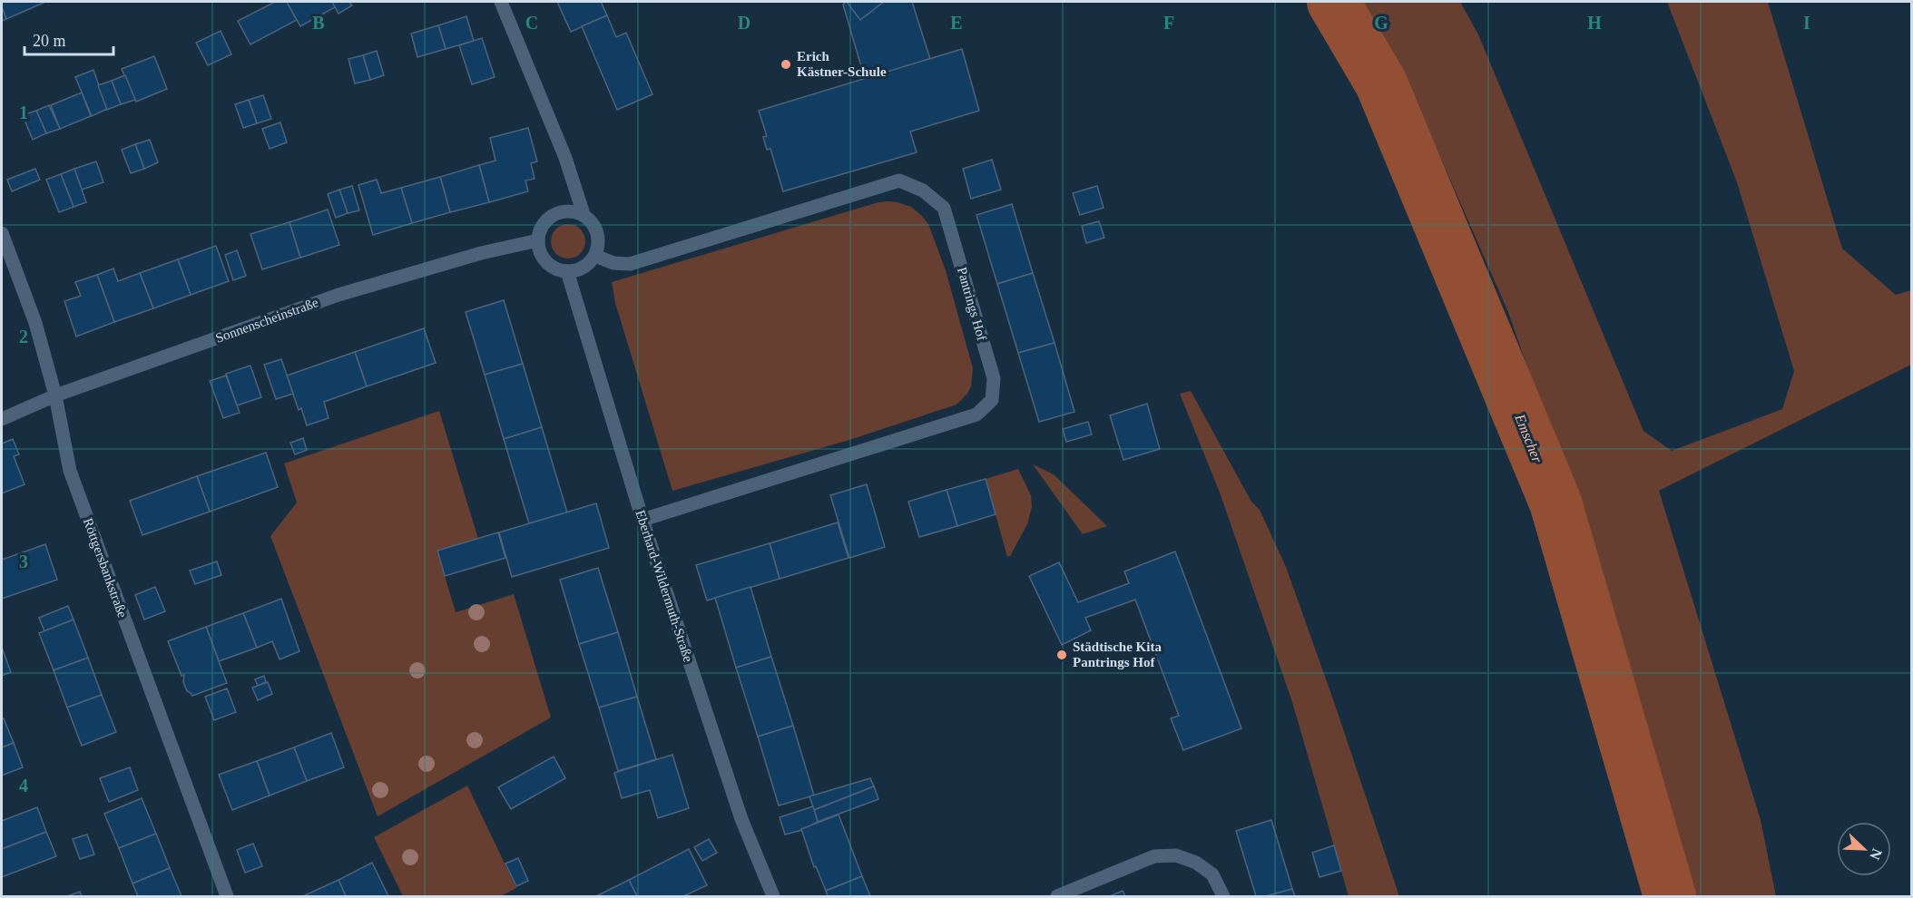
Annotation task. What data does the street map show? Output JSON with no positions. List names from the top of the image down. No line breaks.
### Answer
{"streets":{"street":["Pantrings Hof","Sonnenscheinstraße","Röttgersbankstraße","Eberhard-Wildermuth-Straße"]},"crossings":[["Pantrings Hof","Sonnenscheinstraße"],["Pantrings Hof","Eberhard-Wildermuth-Straße"],["Sonnenscheinstraße","Röttgersbankstraße"],["Sonnenscheinstraße","Eberhard-Wildermuth-Straße"]],"water":["Emscher"],"places":["Erich Kästner-Schule","Städtische Kita Pantrings Hof"],"scale_bar":"20 m","north":"bottom right","grid":{"columns":["B","C","D","E","F","G","H","I"],"rows":["1","2","3","4"]}}
